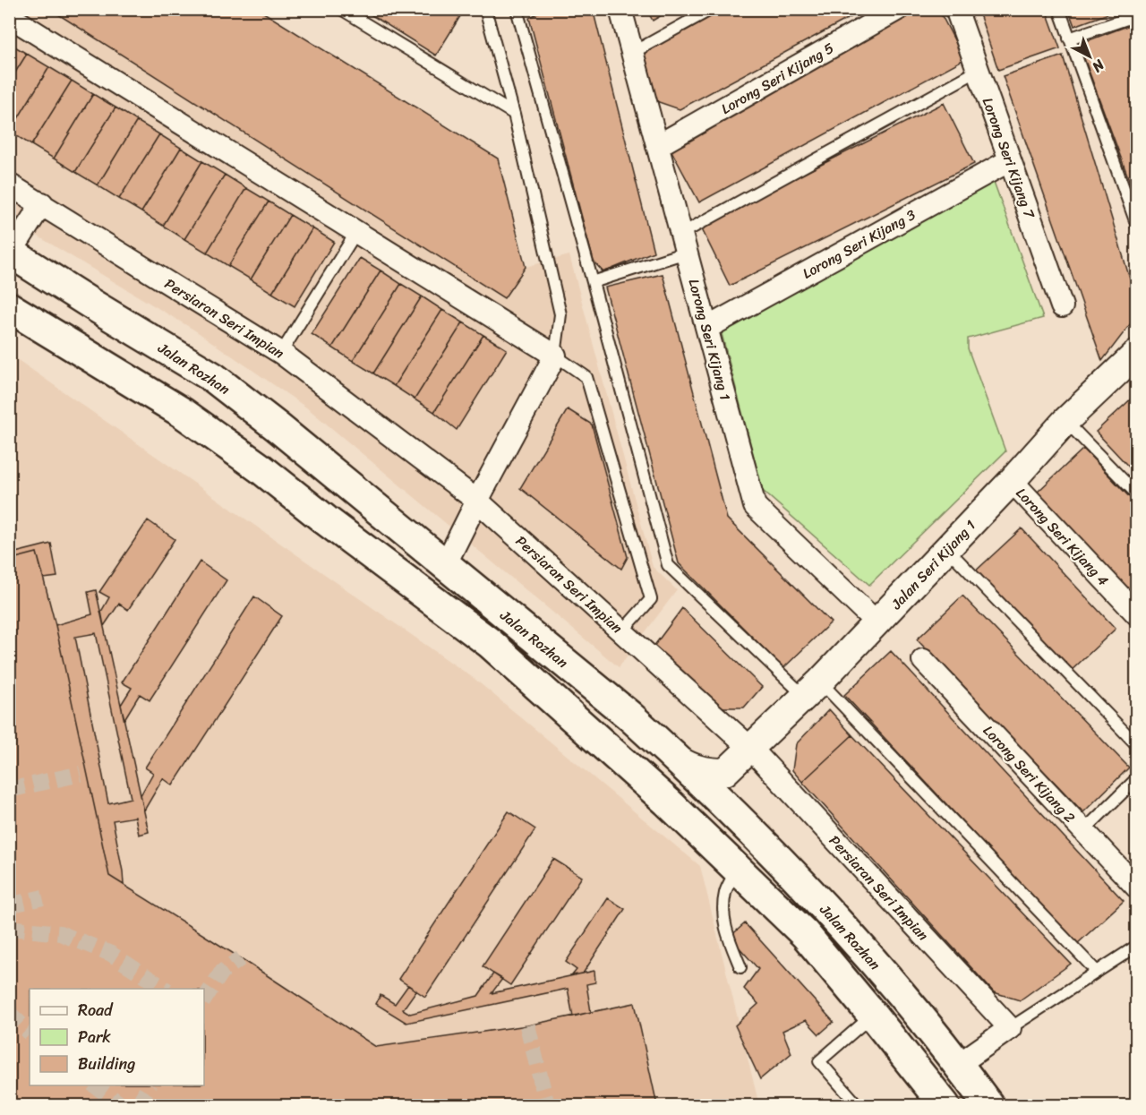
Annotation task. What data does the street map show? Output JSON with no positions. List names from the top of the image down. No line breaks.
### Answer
{"streets":{"main road":["Jalan Rozhan"],"street":["Lorong Seri Kijang 5","Lorong Seri Kijang 7","Lorong Seri Kijang 3","Persiaran Seri Impian","Lorong Seri Kijang 1","Lorong Seri Kijang 4","Jalan Seri Kijang 1","Lorong Seri Kijang 2"]},"crossings":[["Lorong Seri Kijang 5","Lorong Seri Kijang 1"],["Lorong Seri Kijang 7","Lorong Seri Kijang 3"],["Lorong Seri Kijang 3","Lorong Seri Kijang 1"],["Persiaran Seri Impian","Jalan Seri Kijang 1"],["Lorong Seri Kijang 1","Jalan Seri Kijang 1"],["Lorong Seri Kijang 4","Jalan Seri Kijang 1"]],"legend":["Road","Park","Building"],"north":"bottom right"}
